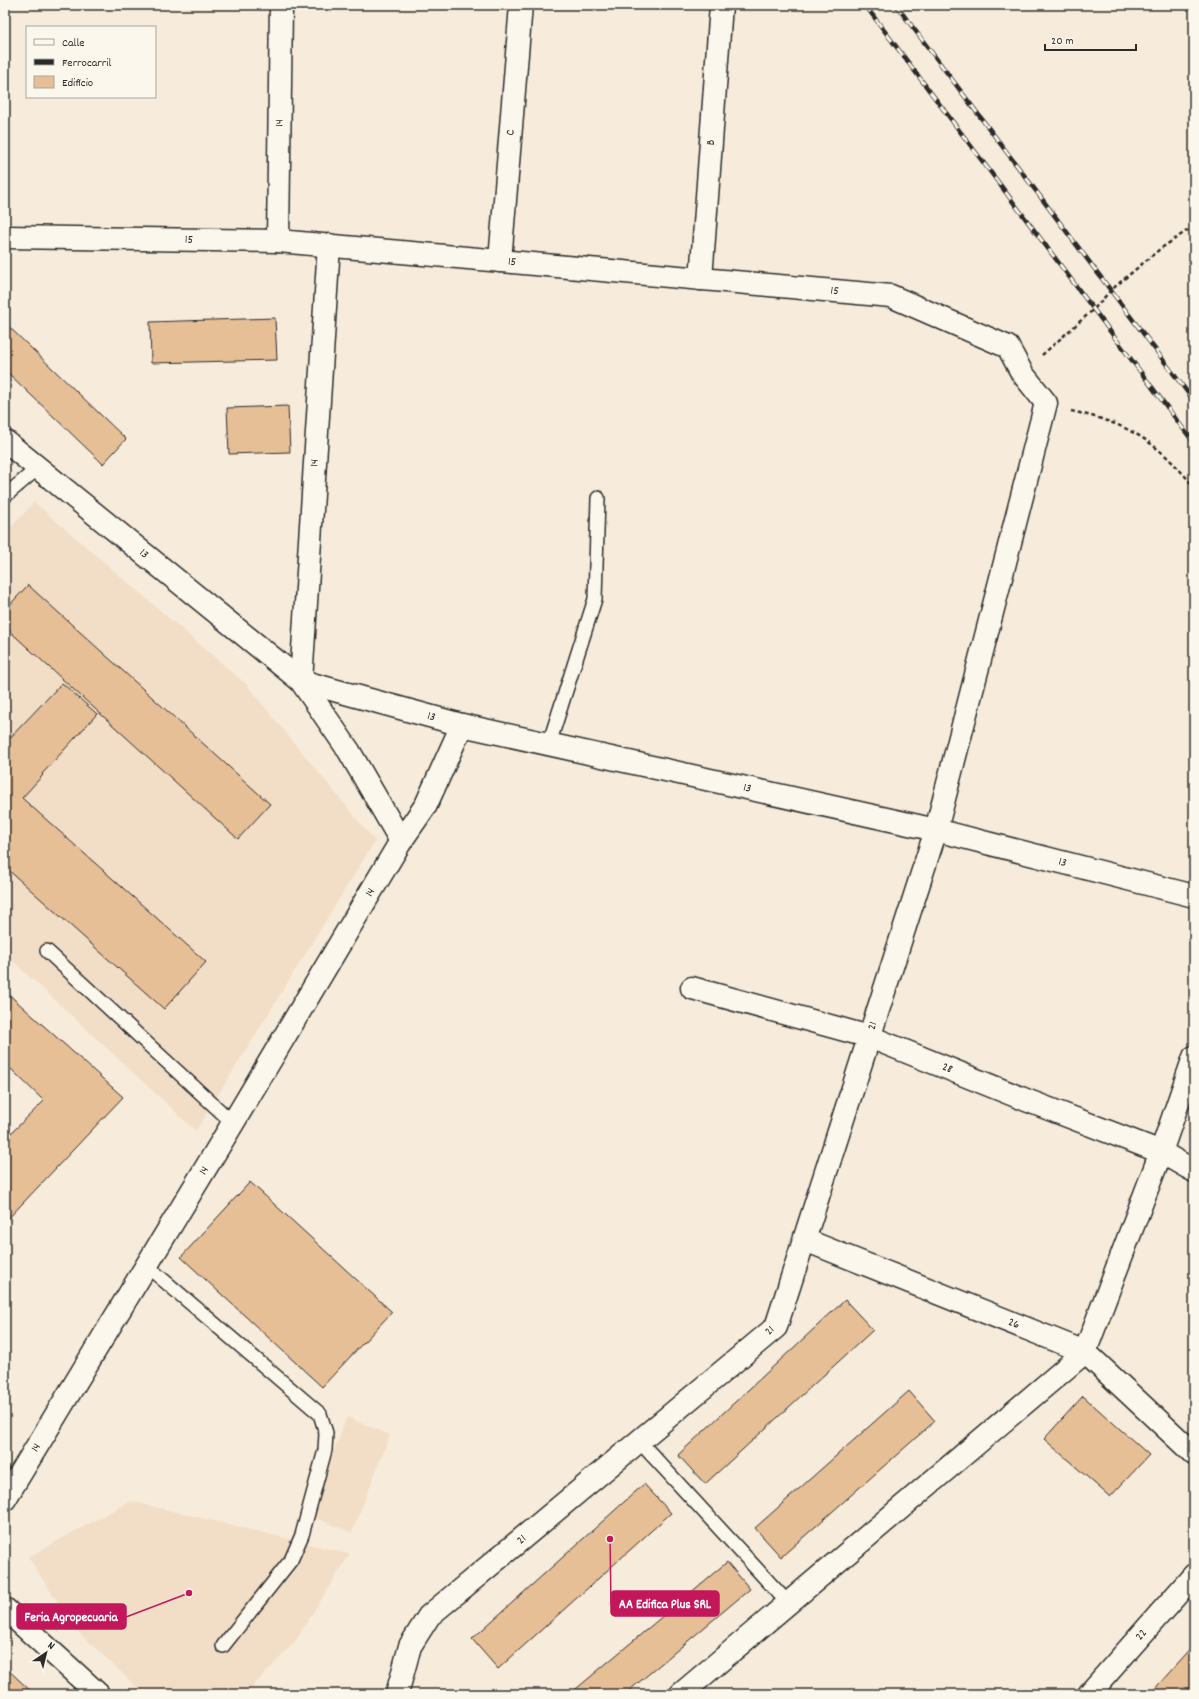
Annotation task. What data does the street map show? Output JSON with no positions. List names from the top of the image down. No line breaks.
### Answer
{"streets":{"street":["14","C","B","15","13","21","28","26","22"]},"crossings":[["14","15"],["14","13"],["C","15"],["B","15"],["13","21"],["21","28"],["21","26"]],"places":["AA Edifica Plus SRL","Feria Agropecuaria"],"legend":["Calle","Ferrocarril","Edificio"],"scale_bar":"20 m","north":"top right"}
